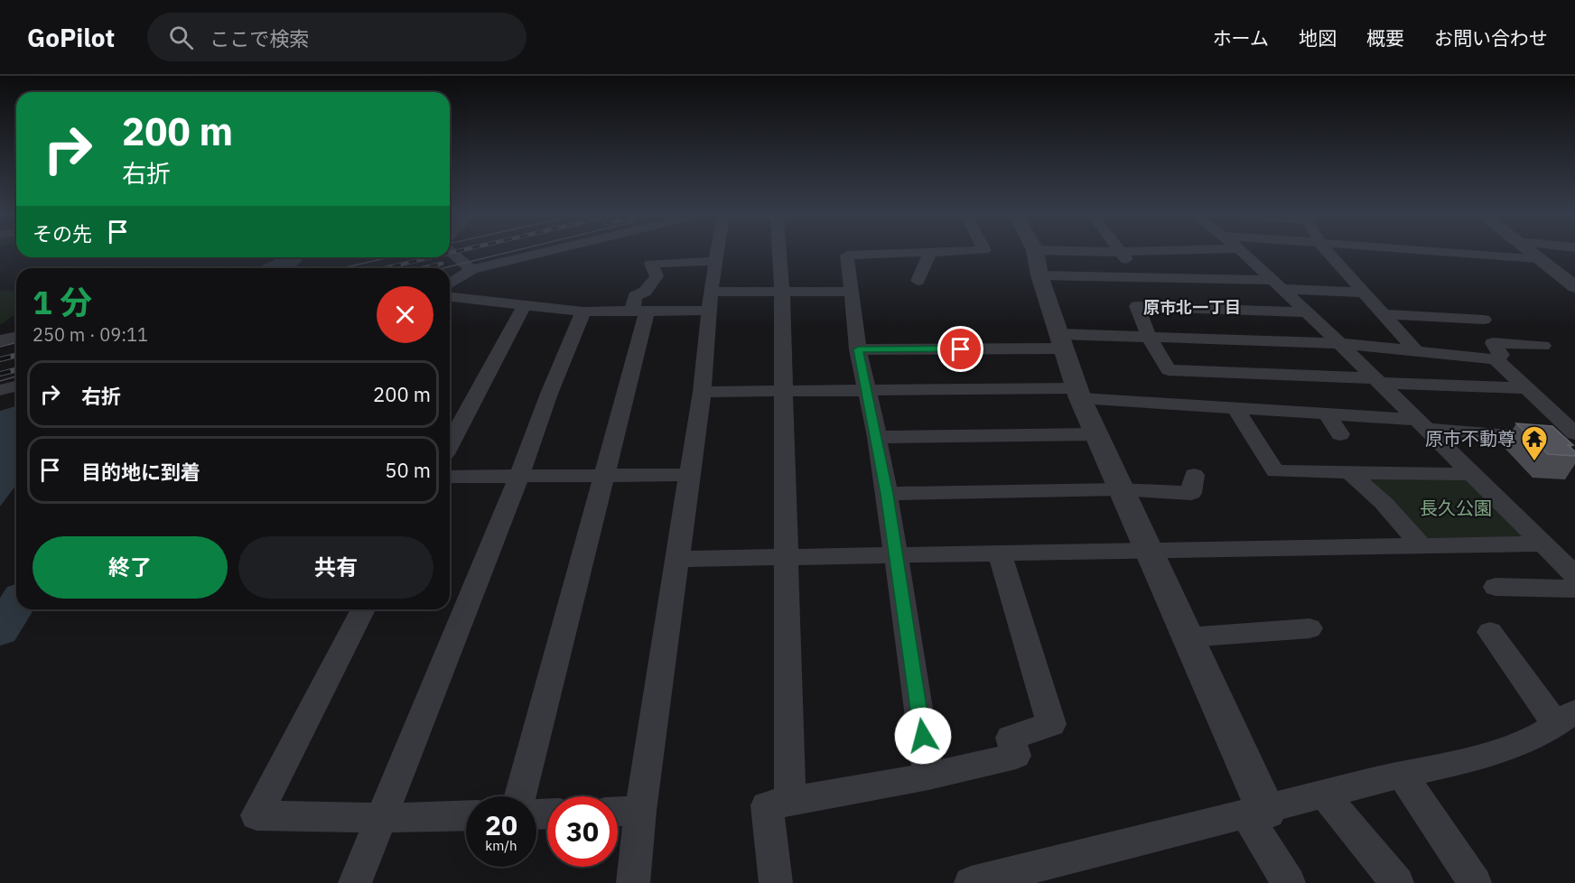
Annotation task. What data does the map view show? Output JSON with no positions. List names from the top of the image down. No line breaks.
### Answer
{"districts":["原市北一丁目"],"parks":["長久公園"],"places":{"temple":["原市不動尊"]},"page":{"header":"GoPilot","search":"ここで検索","nav":["ホーム","地図","概要","お問い合わせ"],"turn":["200 m","右折"],"then":"その先","heading":["1 分","250 m · 09:11"],"list":[{"name":"右折","value":"200 m"},{"name":"目的地に到着","value":"50 m"}],"buttons":["終了","共有"],"speed":"20 km/h","limit":"30"}}
